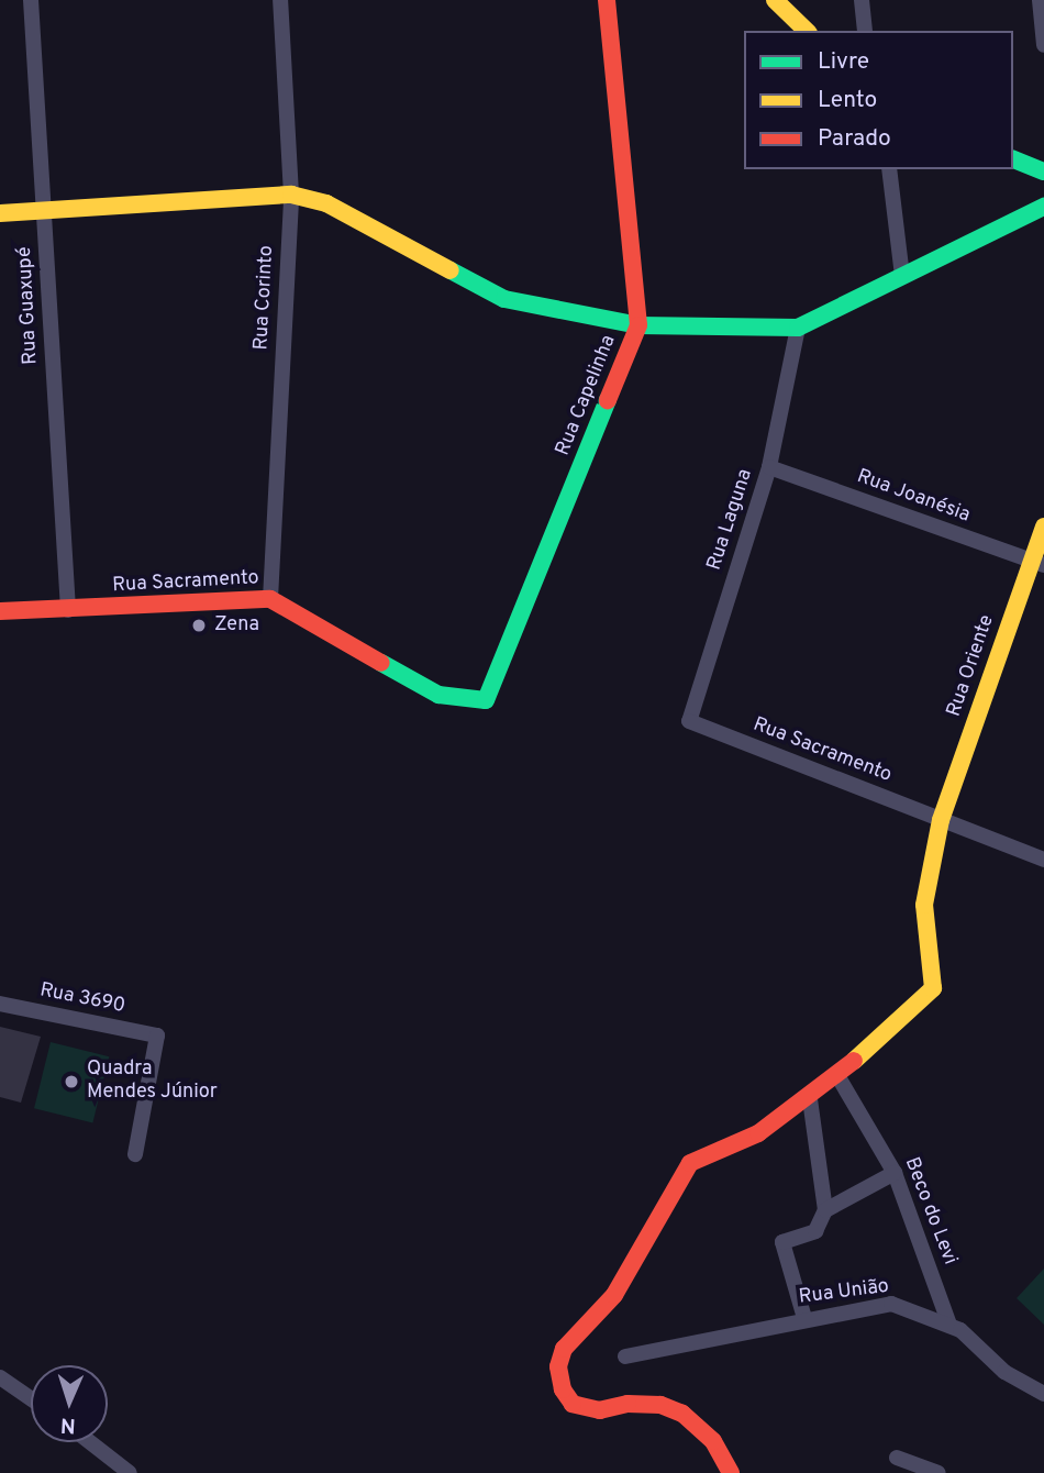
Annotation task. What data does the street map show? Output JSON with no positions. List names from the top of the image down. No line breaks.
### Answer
{"streets":{"street":["Rua Corinto","Rua Guaxupé","Rua Capelinha","Rua Joanésia","Rua Laguna","Rua Sacramento","Rua Oriente","Rua 3690","Beco do Levi","Rua União"]},"crossings":[["Rua Corinto","Rua Sacramento"],["Rua Guaxupé","Rua Sacramento"],["Rua Capelinha","Rua Sacramento"],["Rua Joanésia","Rua Laguna"],["Rua Joanésia","Rua Oriente"],["Rua Laguna","Rua Sacramento"],["Rua Sacramento","Rua Oriente"],["Rua Oriente","Beco do Levi"],["Beco do Levi","Rua União"]],"places":["Zena","Quadra Mendes Júnior"],"legend":["Livre","Lento","Parado"],"north":"bottom"}
